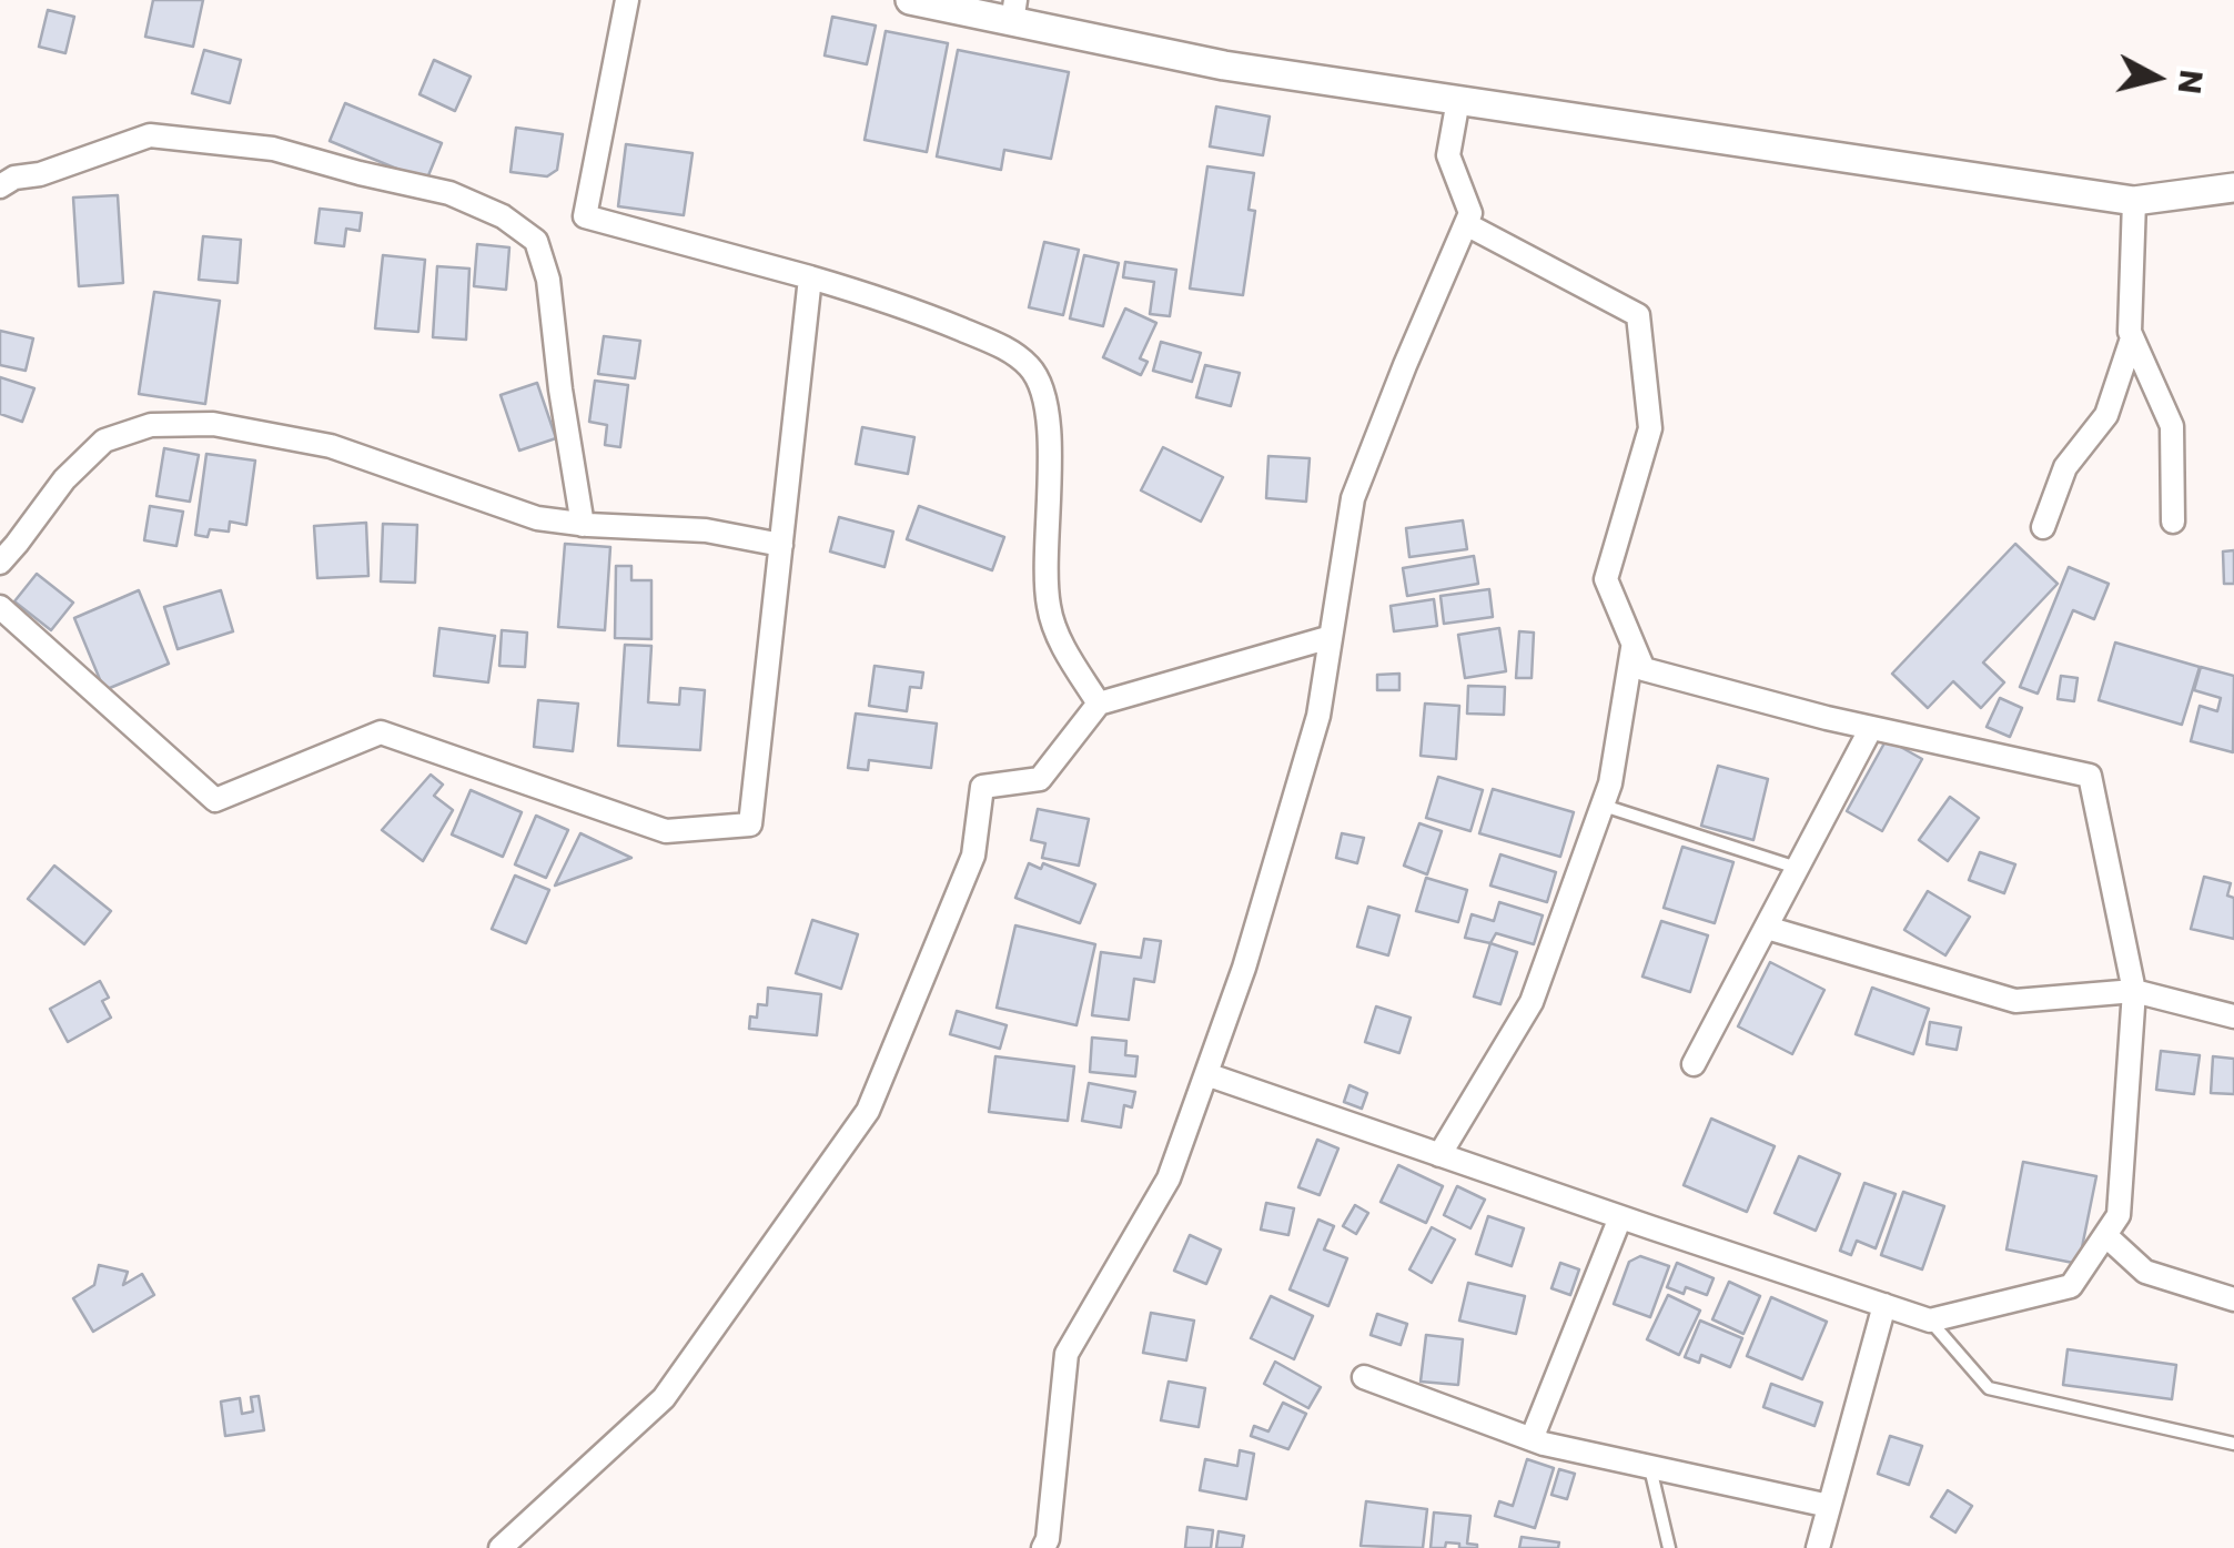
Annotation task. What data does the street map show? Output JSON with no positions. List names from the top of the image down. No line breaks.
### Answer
{"north":"right"}
